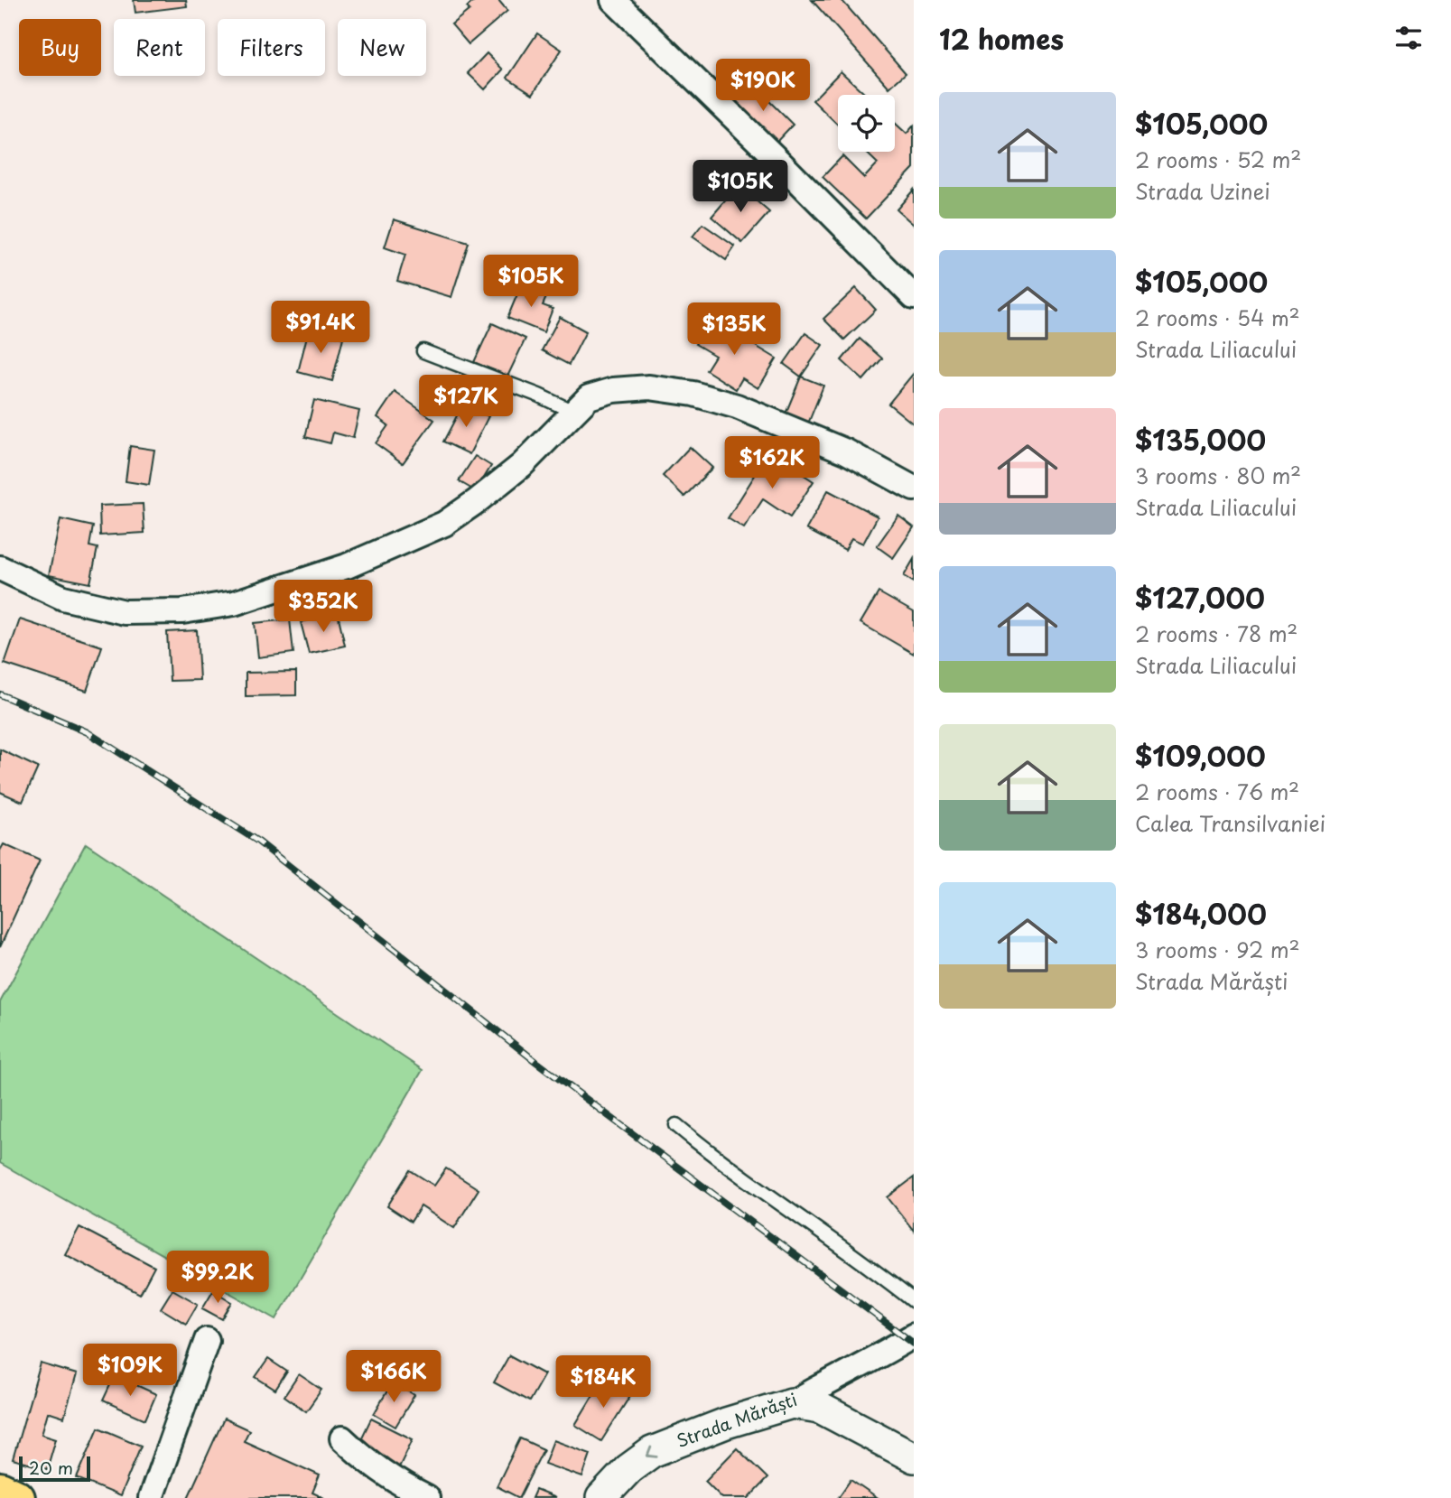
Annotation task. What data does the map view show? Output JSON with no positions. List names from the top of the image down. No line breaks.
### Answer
{"streets":{"street":["Strada Mărăști"]},"one_way":["Strada Mărăști"],"scale_bar":"20 m","page":{"heading":"12 homes","chip":["Buy","Rent","Filters","New"],"price":["$190K","$105K","$105K","$91.4K","$135K","$127K","$162K","$352K","$99.2K","$109K","$166K","$184K"],"list":[{"name":"$105,000","note":"2 rooms · 52 m² · Strada Uzinei"},{"name":"$105,000","note":"2 rooms · 54 m² · Strada Liliacului"},{"name":"$135,000","note":"3 rooms · 80 m² · Strada Liliacului"},{"name":"$127,000","note":"2 rooms · 78 m² · Strada Liliacului"},{"name":"$109,000","note":"2 rooms · 76 m² · Calea Transilvaniei"},{"name":"$184,000","note":"3 rooms · 92 m² · Strada Mărăști"}],"scale":"20 m"}}
